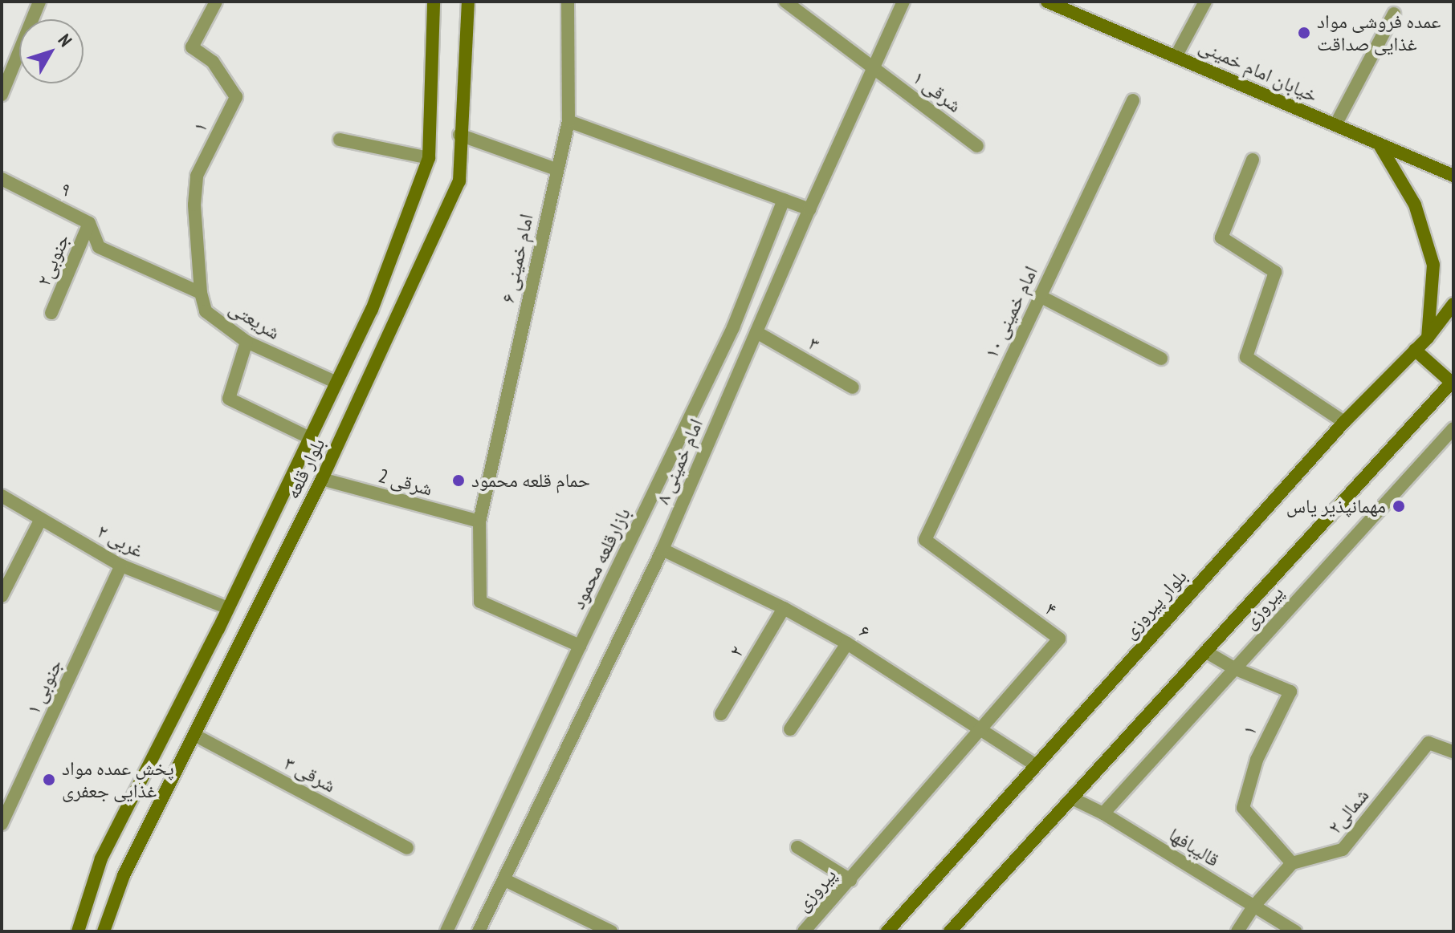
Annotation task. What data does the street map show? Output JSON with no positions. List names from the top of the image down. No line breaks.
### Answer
{"streets":{"main road":["خیابان امام خمینی","بلوار قلعه","بلوار پیروزی"],"street":["۱ شرقی","۱","۹","امام خمینی ۶","جنوبی۲","امام خمینی ۱۰","شریعتی","۳","امام خمینی ۸","2 شرقی","۲ غربی","بازارقلعه محمود","پیروزی","۴","۶","۲","۱ جنوبی","۳ شرقی","شمالی۲","قالیبافها"]},"crossings":[["۱ شرقی","امام خمینی ۸"],["۱","شریعتی"],["۱","پیروزی"],["۱","شمالی۲"],["۹","جنوبی۲"],["امام خمینی ۶","2 شرقی"],["امام خمینی ۶","بازارقلعه محمود"],["امام خمینی ۱۰","۴"],["شریعتی","بلوار قلعه"],["۳","امام خمینی ۸"],["امام خمینی ۸","۶"],["بلوار قلعه","2 شرقی"],["بلوار قلعه","۲ غربی"],["بلوار قلعه","۳ شرقی"],["۲ غربی","۱ جنوبی"],["بلوار پیروزی","۶"],["پیروزی","۴"],["پیروزی","۶"],["پیروزی","قالیبافها"],["۴","۶"],["۶","۲"]],"places":["عمده فروشی مواد غذایی صداقت","حمام قلعه محمود","مهمانپذیر یاس","پخش عمده مواد غذایی جعفری"],"north":"top right"}
